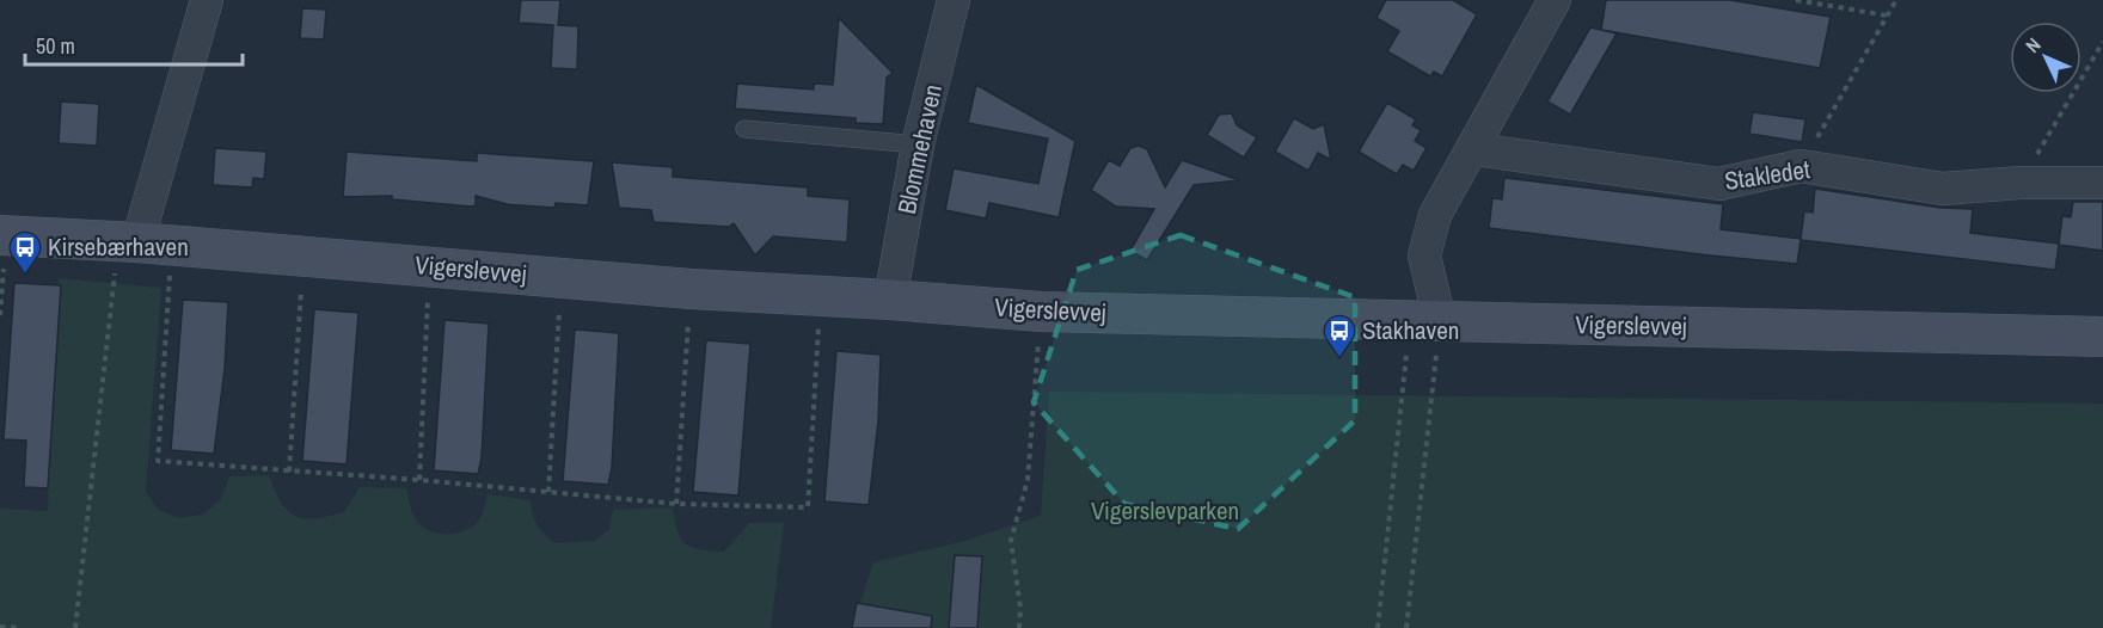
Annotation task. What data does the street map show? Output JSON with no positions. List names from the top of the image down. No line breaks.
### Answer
{"streets":{"street":["Blommehaven","Stakledet","Vigerslevvej"]},"crossings":[["Blommehaven","Vigerslevvej"]],"parks":["Vigerslevparken"],"places":{"bus stop":["Kirsebærhaven","Stakhaven"]},"scale_bar":"50 m","north":"top left"}
